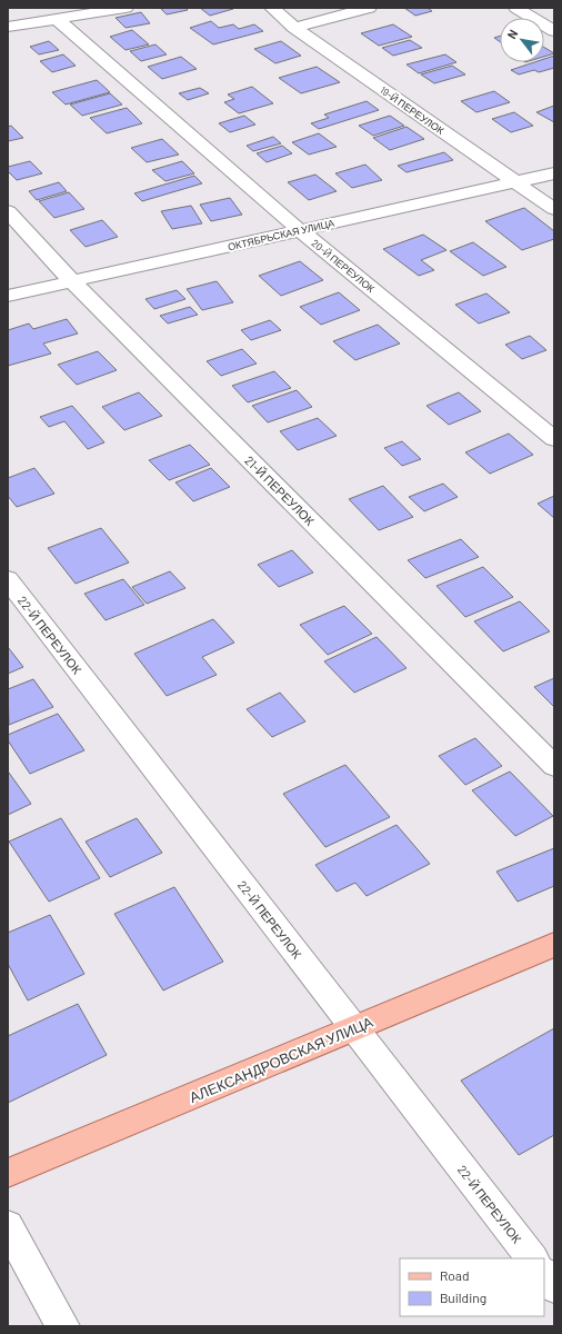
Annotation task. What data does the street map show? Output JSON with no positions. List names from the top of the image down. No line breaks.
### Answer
{"streets":{"main road":["АЛЕКСАНДРОВСКАЯ УЛИЦА"],"street":["19-Й ПЕРЕУЛОК","ОКТЯБРЬСКАЯ УЛИЦА","20-Й ПЕРЕУЛОК","21-Й ПЕРЕУЛОК","22-Й ПЕРЕУЛОК"]},"crossings":[["19-Й ПЕРЕУЛОК","ОКТЯБРЬСКАЯ УЛИЦА"],["ОКТЯБРЬСКАЯ УЛИЦА","20-Й ПЕРЕУЛОК"],["ОКТЯБРЬСКАЯ УЛИЦА","21-Й ПЕРЕУЛОК"],["22-Й ПЕРЕУЛОК","АЛЕКСАНДРОВСКАЯ УЛИЦА"]],"legend":["Road","Building"],"north":"top left"}
